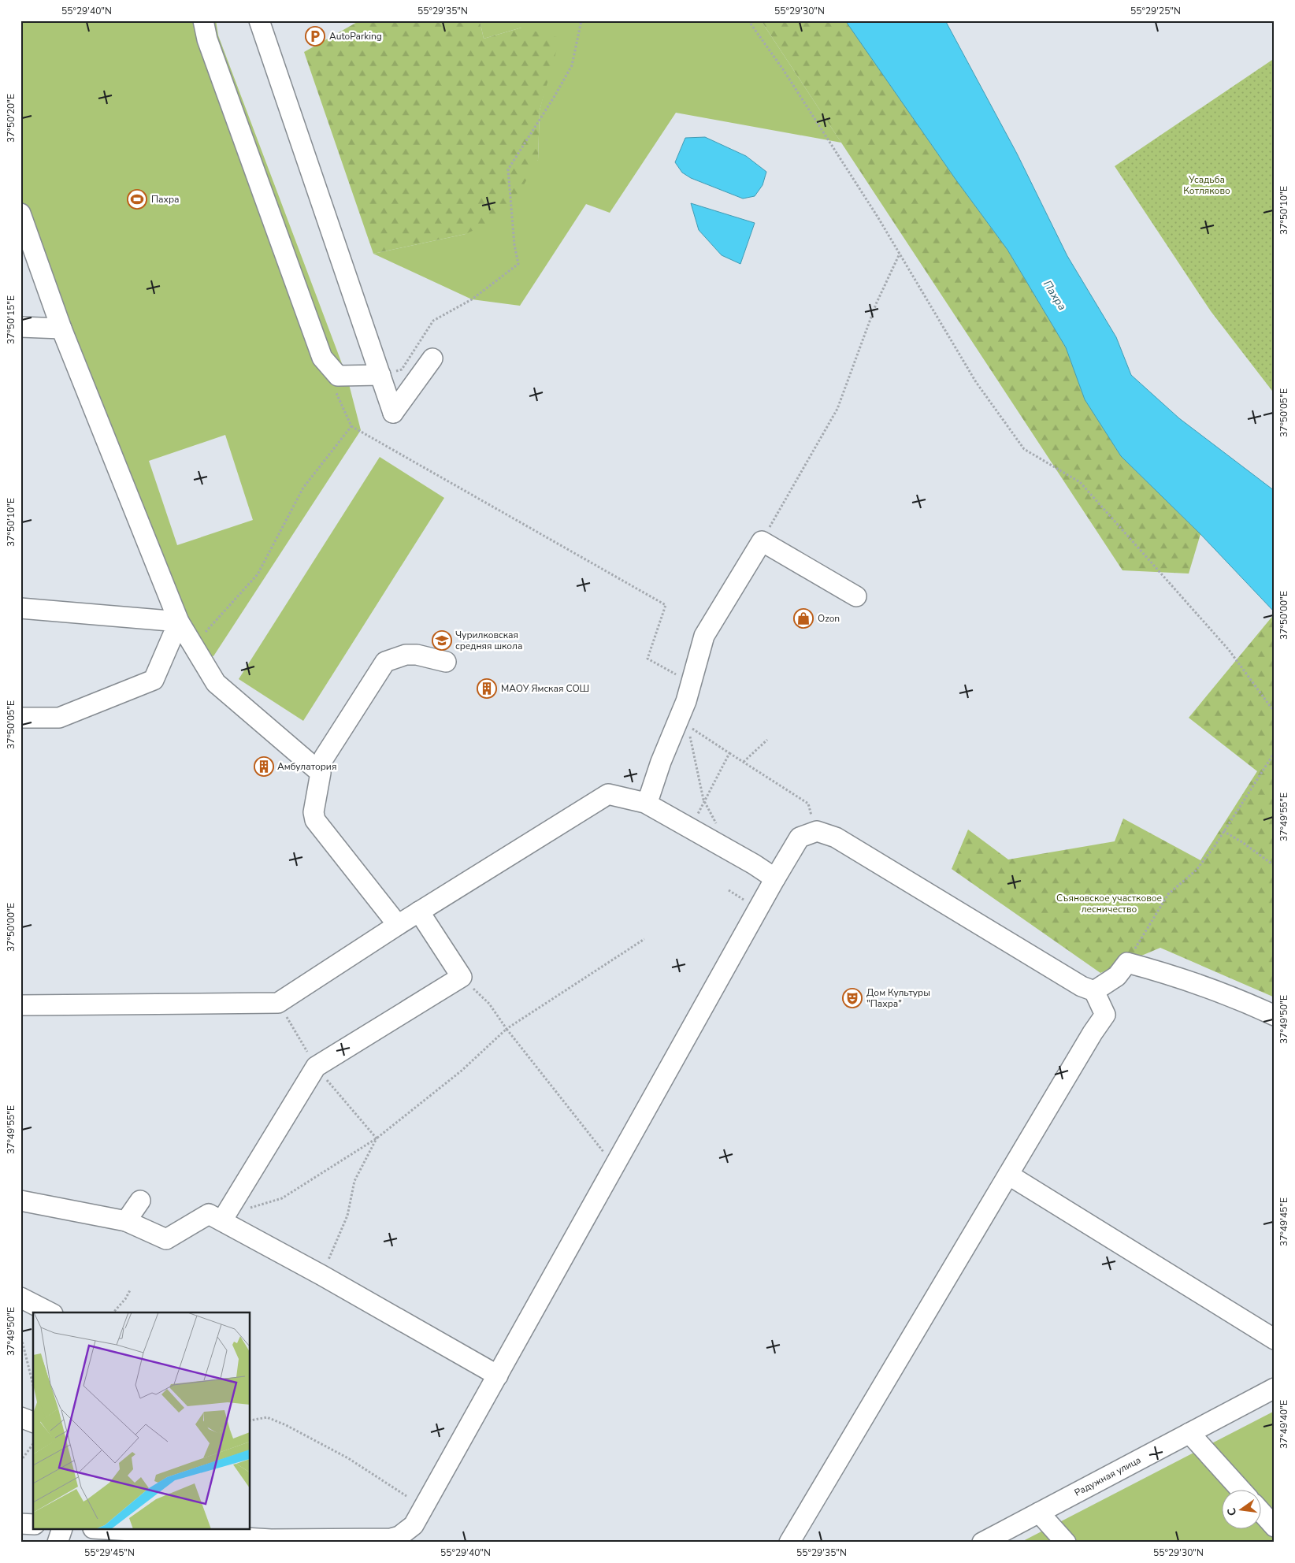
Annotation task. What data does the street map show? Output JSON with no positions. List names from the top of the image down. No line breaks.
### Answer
{"streets":{"street":["Радужная улица"]},"water":["Пахра"],"parks":["Усадьба Котляково","Съяновское участковое лесничество"],"places":{"parking":["AutoParking"],"sports":["Пахра"],"shop":["Ozon"],"school or university":["Чурилковская средняя школа"],"building":["МАОУ Ямская СОШ","Амбулатория"],"theatre":["Дом Культуры \"Пахра\""]},"north":"left","coordinates":["55°29'40\"N","55°29'35\"N","55°29'30\"N","55°29'25\"N","37°50'20\"E","37°50'10\"E","37°50'15\"E","37°50'05\"E","37°50'00\"E","37°49'55\"E","37°49'50\"E","37°49'45\"E","37°49'40\"E","55°29'45\"N"]}
